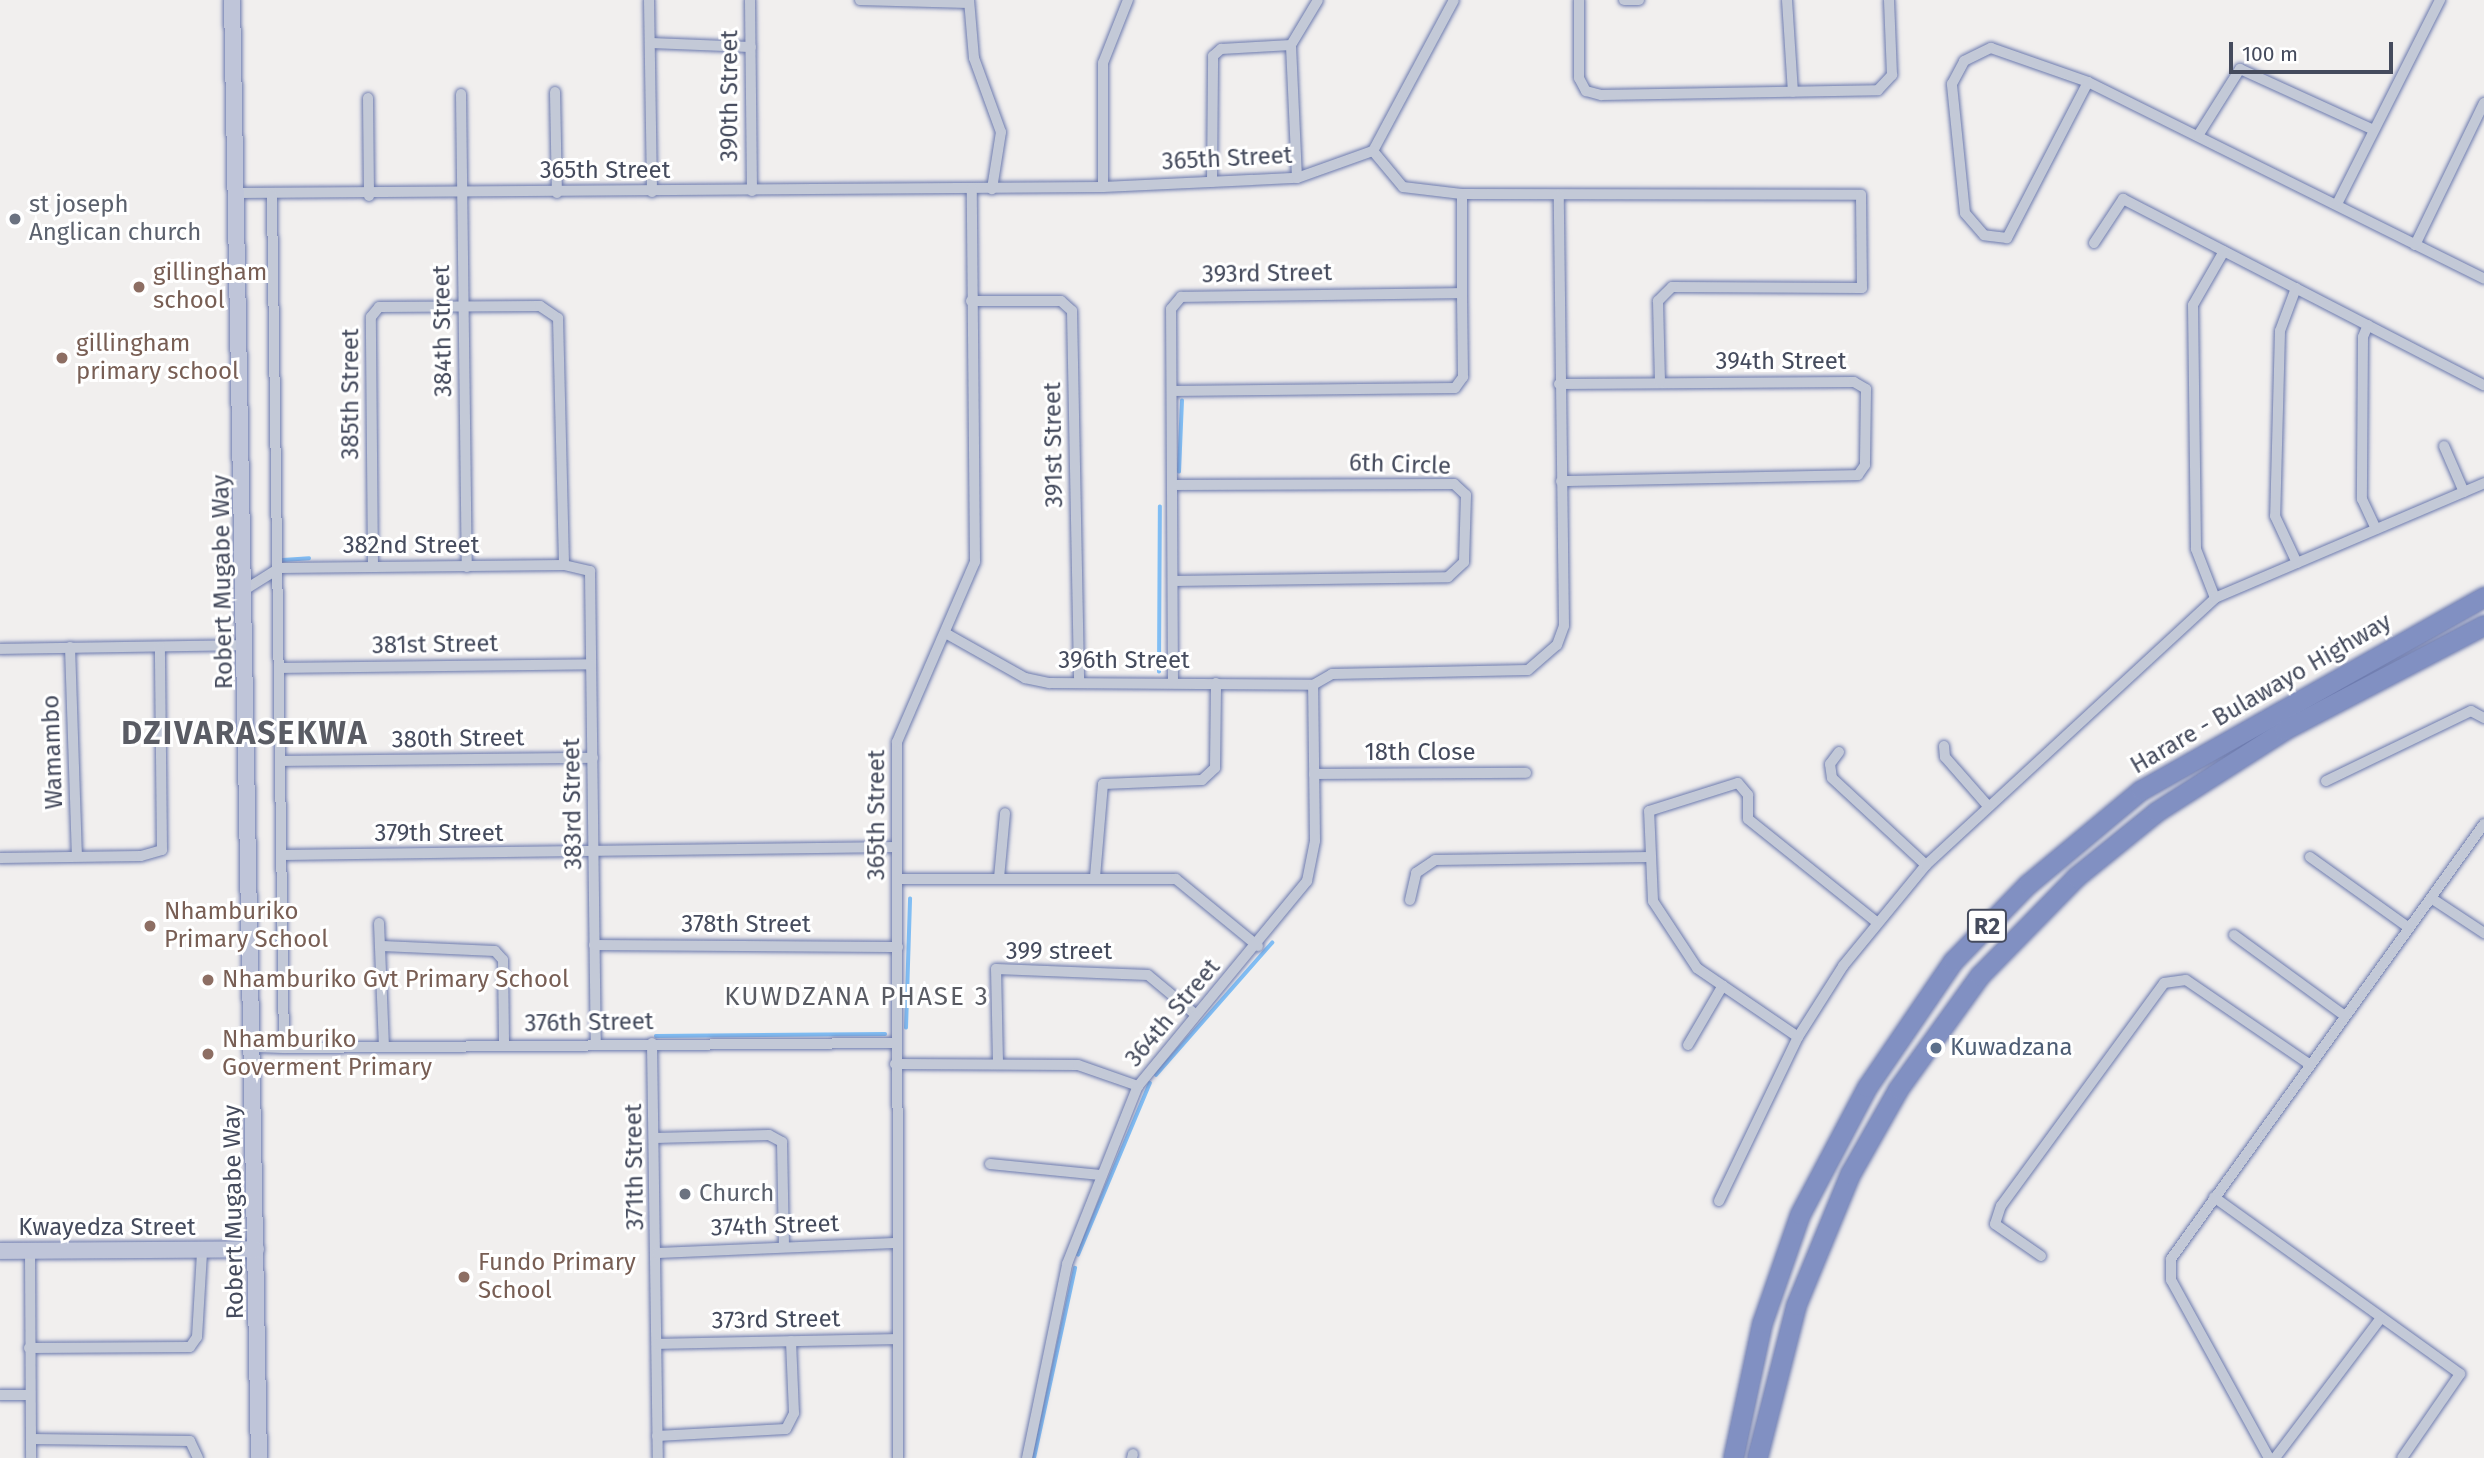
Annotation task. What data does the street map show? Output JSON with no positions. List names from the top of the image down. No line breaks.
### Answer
{"streets":{"highway":["Harare - Bulawayo Highway","R2"],"street":["390th Street","365th Street","393rd Street","384th Street","394th Street","385th Street","391st Street","6th Circle","382nd Street","Robert Mugabe Way","381st Street","396th Street","380th Street","Wamambo","18th Close","383rd Street","379th Street","378th Street","399 street","364th Street","376th Street","371th Street","374th Street","Kwayedza Street","373rd Street"]},"crossings":[["390th Street","365th Street"],["365th Street","384th Street"],["365th Street","391st Street"],["365th Street","Robert Mugabe Way"],["365th Street","396th Street"],["365th Street","379th Street"],["365th Street","378th Street"],["365th Street","376th Street"],["365th Street","374th Street"],["365th Street","373rd Street"],["393rd Street","6th Circle"],["393rd Street","396th Street"],["384th Street","385th Street"],["384th Street","382nd Street"],["385th Street","382nd Street"],["391st Street","396th Street"],["382nd Street","383rd Street"],["Robert Mugabe Way","376th Street"],["Robert Mugabe Way","Kwayedza Street"],["381st Street","383rd Street"],["396th Street","364th Street"],["380th Street","383rd Street"],["18th Close","364th Street"],["383rd Street","379th Street"],["383rd Street","378th Street"],["383rd Street","376th Street"],["399 street","364th Street"],["376th Street","371th Street"],["371th Street","374th Street"],["371th Street","373rd Street"]],"districts":["DZIVARASEKWA","KUWDZANA PHASE 3"],"places":["st joseph Anglican church","gillingham school","gillingham primary school","Nhamburiko Primary School","Nhamburiko Gvt Primary School","Kuwadzana","Nhamburiko Goverment Primary","Church","Fundo Primary School"],"scale_bar":"100 m"}
